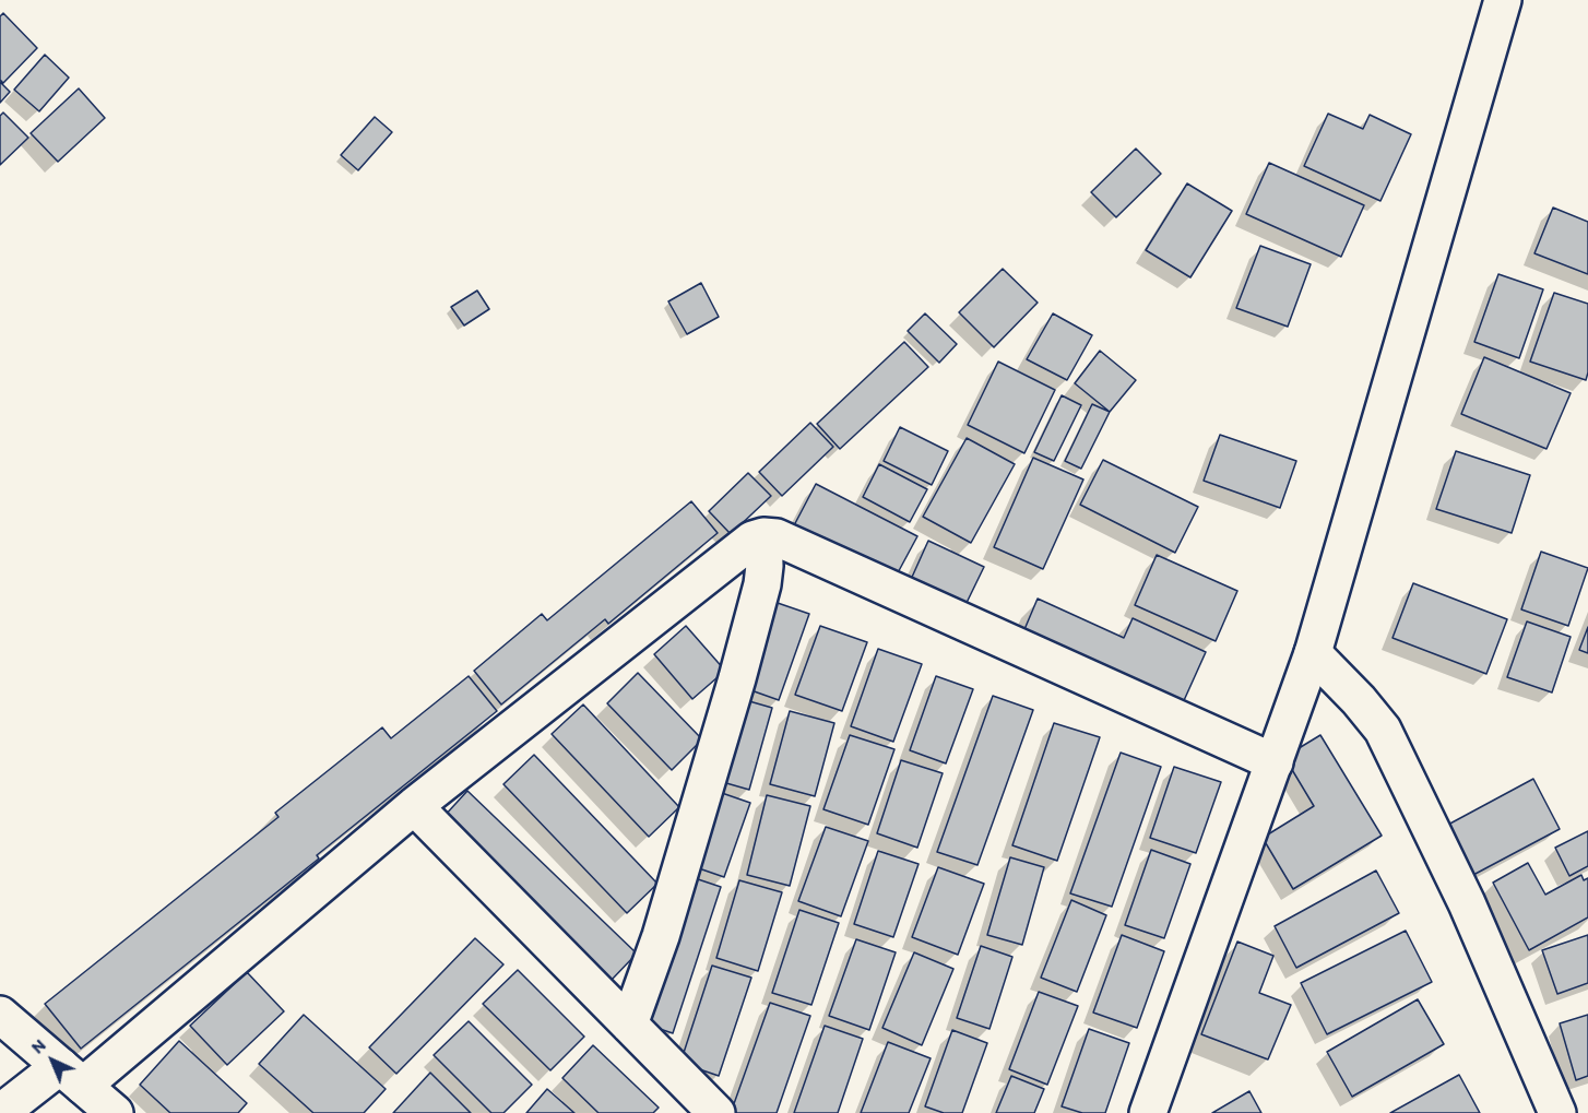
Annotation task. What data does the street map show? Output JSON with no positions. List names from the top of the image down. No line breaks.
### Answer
{"north":"top left"}
